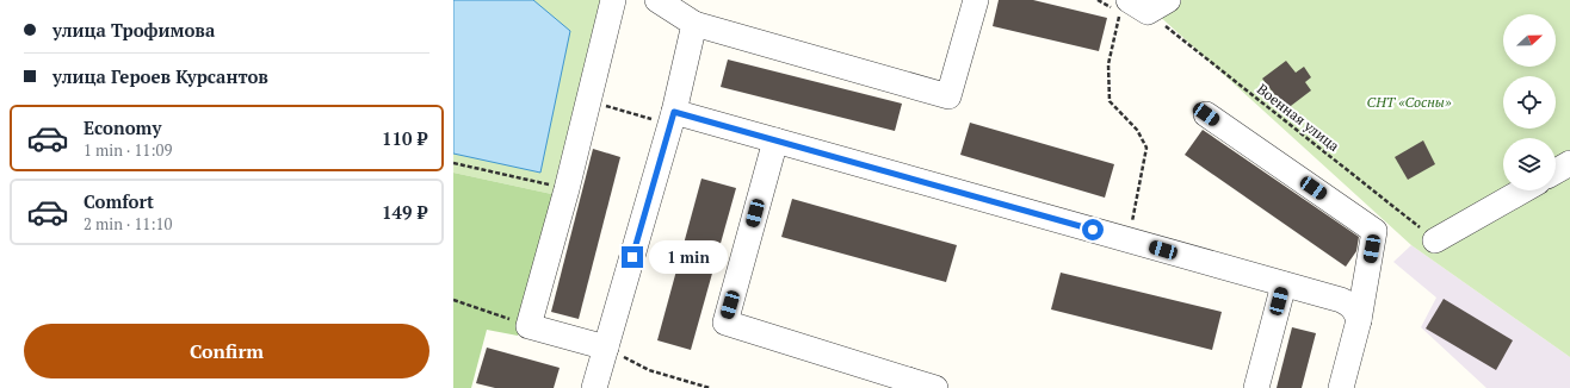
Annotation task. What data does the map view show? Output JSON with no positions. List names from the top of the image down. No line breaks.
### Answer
{"streets":{"path":["Военная улица"]},"parks":["СНТ «Сосны»"],"north":"right","page":{"banner":["улица Трофимова","улица Героев Курсантов"],"list":[{"name":"Economy","note":"1 min · 11:09","value":"110 ₽"},{"name":"Comfort","note":"2 min · 11:10","value":"149 ₽"}],"bubble":"1 min","buttons":"Confirm"}}
